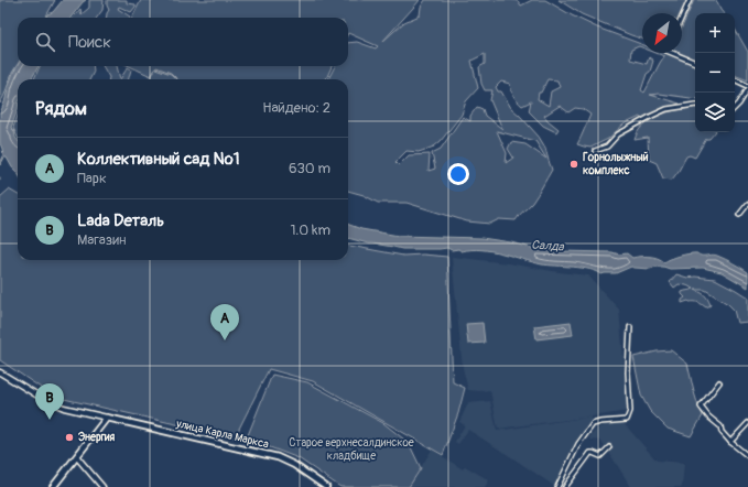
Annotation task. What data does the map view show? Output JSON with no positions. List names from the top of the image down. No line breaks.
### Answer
{"streets":{"main road":["улица Карла Маркса"]},"water":["Салда"],"parks":["Старое верхнесалдинское кладбище"],"places":["Горнолыжный комплекс","Энергия"],"north":"bottom left","page":{"map_buttons":["+","−"],"search":"Поиск","heading":["Рядом","Найдено: 2"],"list":[{"mark":"A","name":"Коллективный сад №1","note":"Парк","value":"630 m"},{"mark":"B","name":"Lada Dеталь","note":"Магазин","value":"1.0 km"}],"pins":["A","B"]}}
